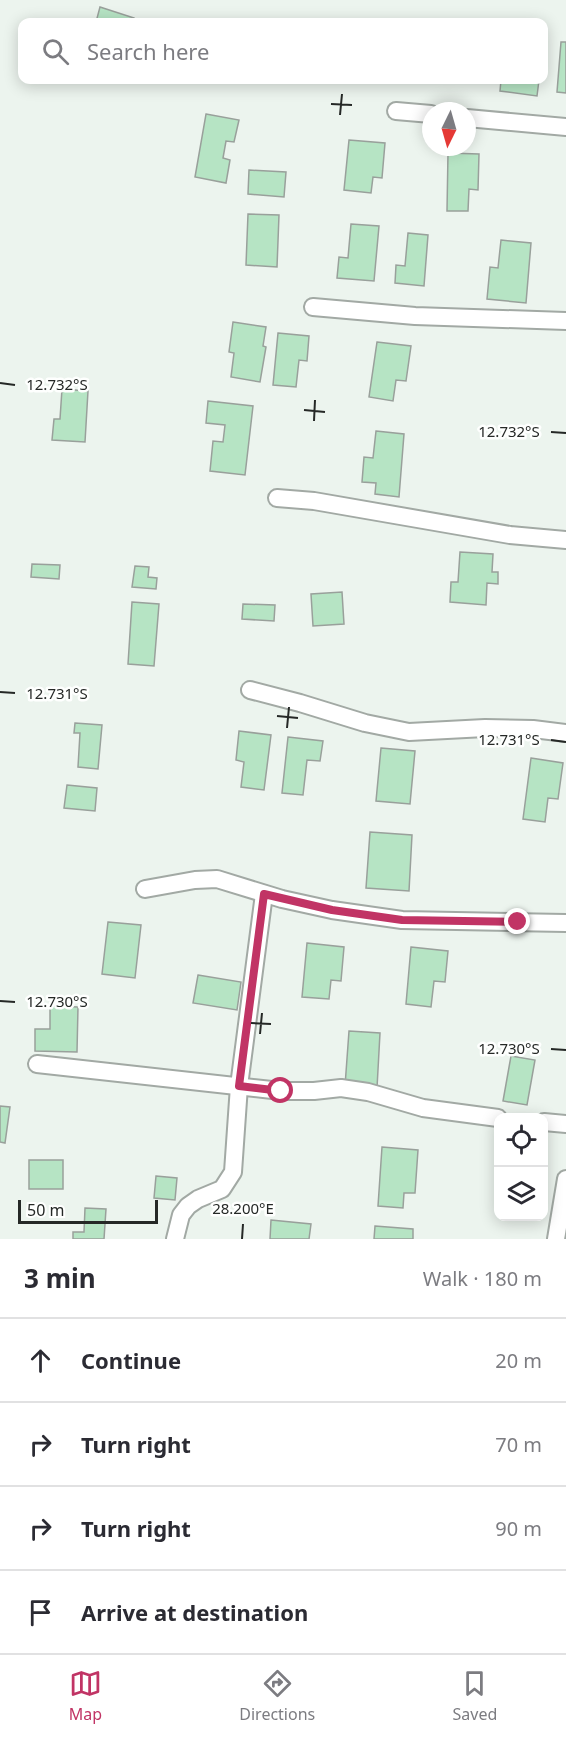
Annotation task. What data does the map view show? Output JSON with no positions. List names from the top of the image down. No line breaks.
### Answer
{"scale_bar":"50 m","north":"bottom","page":{"search":"Search here","scale":"50 m","heading":["3 min","Walk · 180 m"],"list":[["Continue","20 m"],["Turn right","70 m"],["Turn right","90 m"],"Arrive at destination"],"nav":["Map","Directions","Saved"]},"coordinates":["12.732°S","12.731°S","12.730°S","28.200°E"]}
